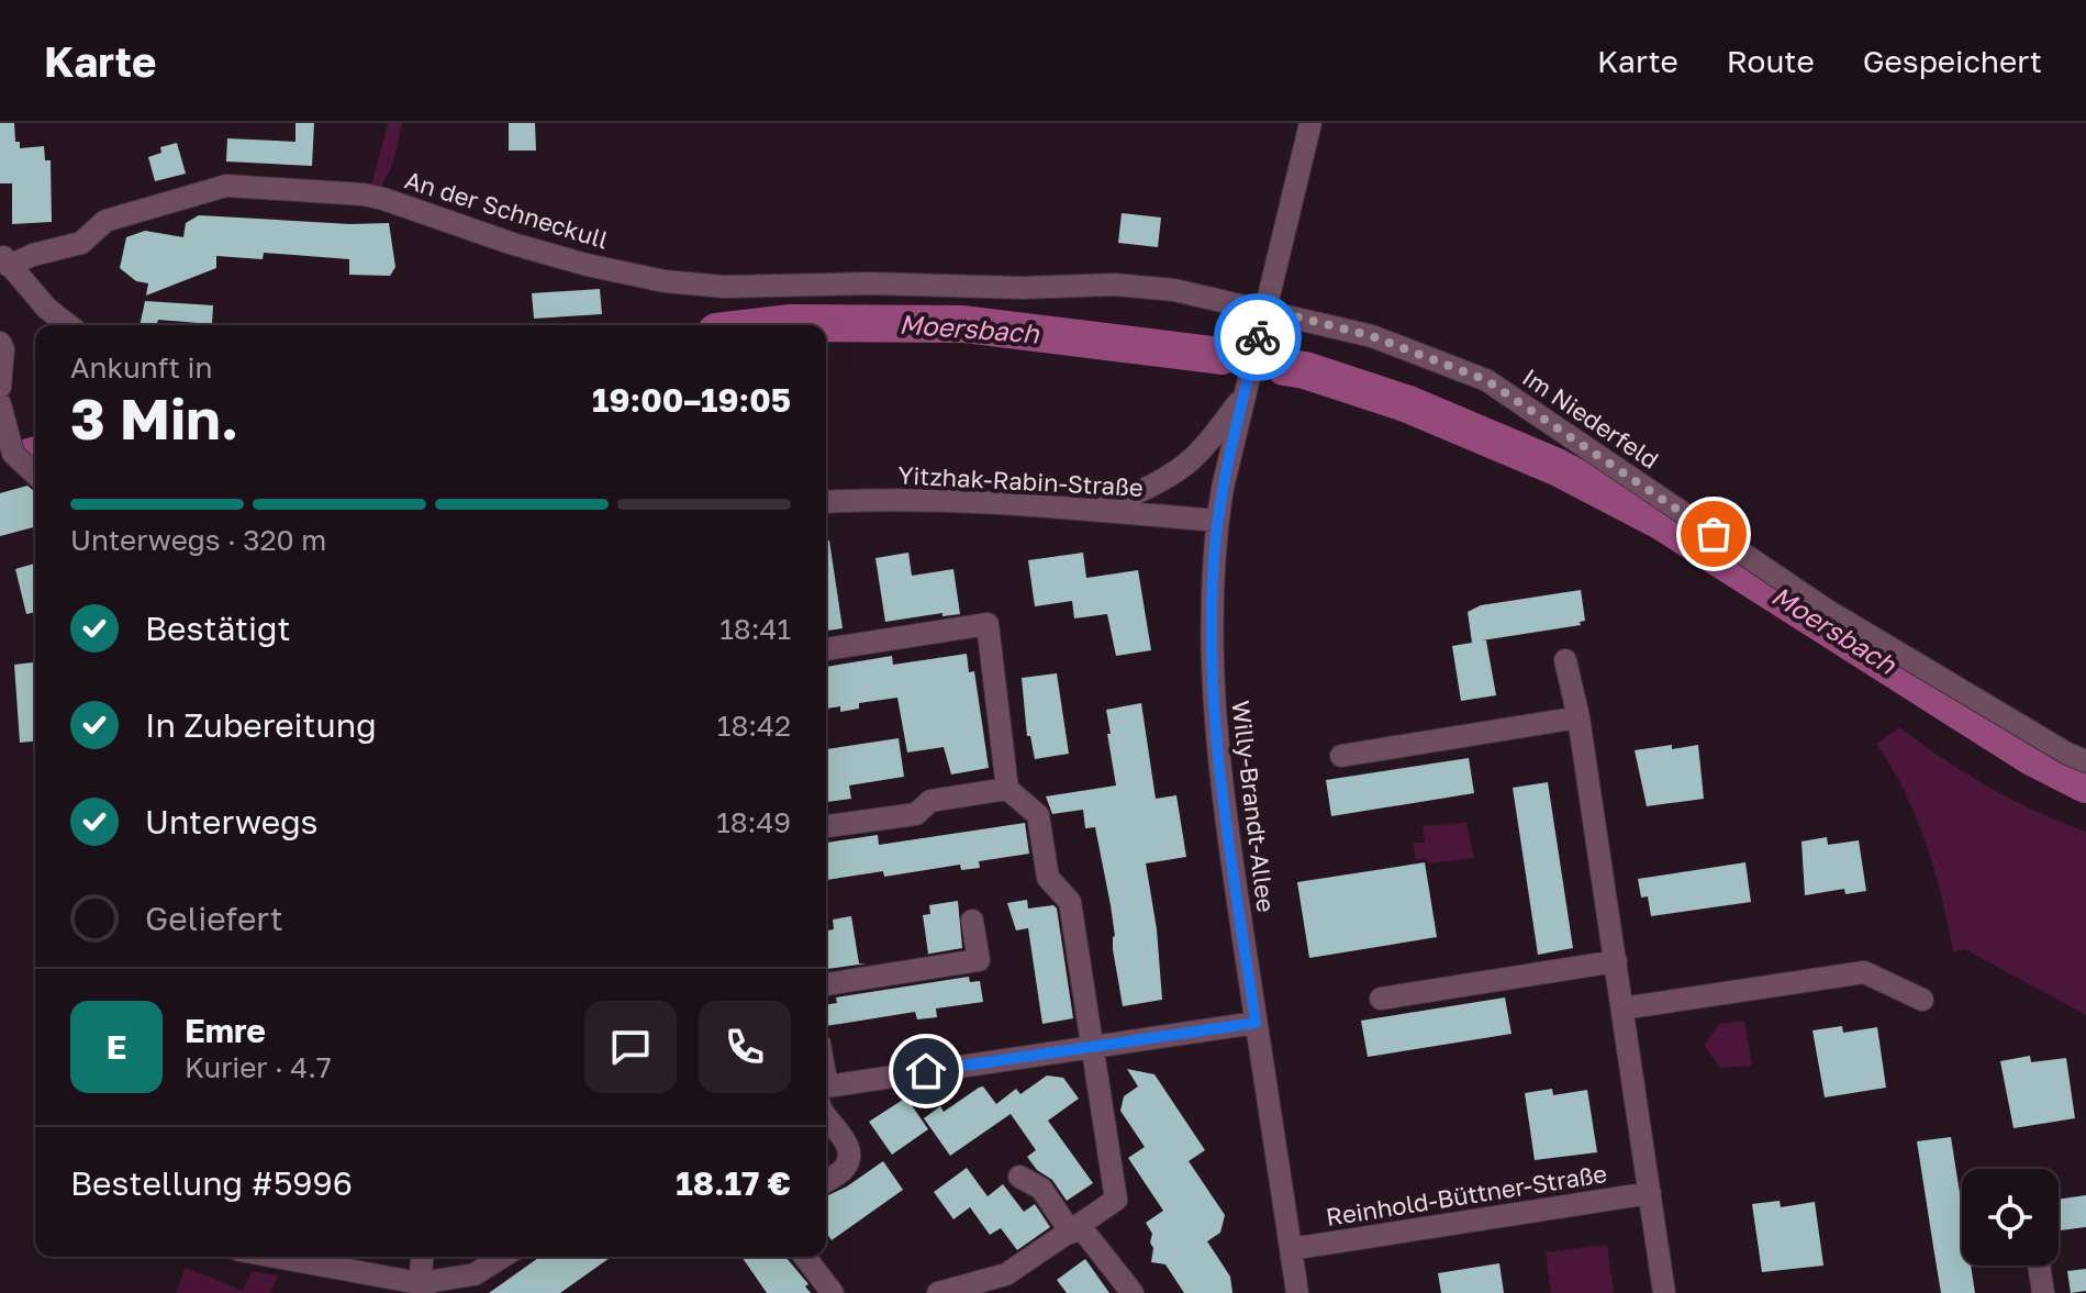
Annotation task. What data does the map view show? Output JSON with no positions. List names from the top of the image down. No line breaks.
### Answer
{"streets":{"street":["An der Schneckull","Im Niederfeld","Yitzhak-Rabin-Straße","Willy-Brandt-Allee","Reinhold-Büttner-Straße"]},"crossings":[["An der Schneckull","Im Niederfeld"],["An der Schneckull","Willy-Brandt-Allee"],["Im Niederfeld","Willy-Brandt-Allee"],["Yitzhak-Rabin-Straße","Willy-Brandt-Allee"],["Willy-Brandt-Allee","Reinhold-Büttner-Straße"]],"water":["Moersbach"],"page":{"header":"Karte","nav":["Karte","Route","Gespeichert"],"heading":["3 Min.","Ankunft in","19:00–19:05"],"panel":["Emre","Kurier · 4.7","Bestellung #5996","18.17 €"],"bar":"Unterwegs · 320 m","list":[["Bestätigt","18:41"],["In Zubereitung","18:42"],["Unterwegs","18:49"],"Geliefert"],"round":"E"}}
